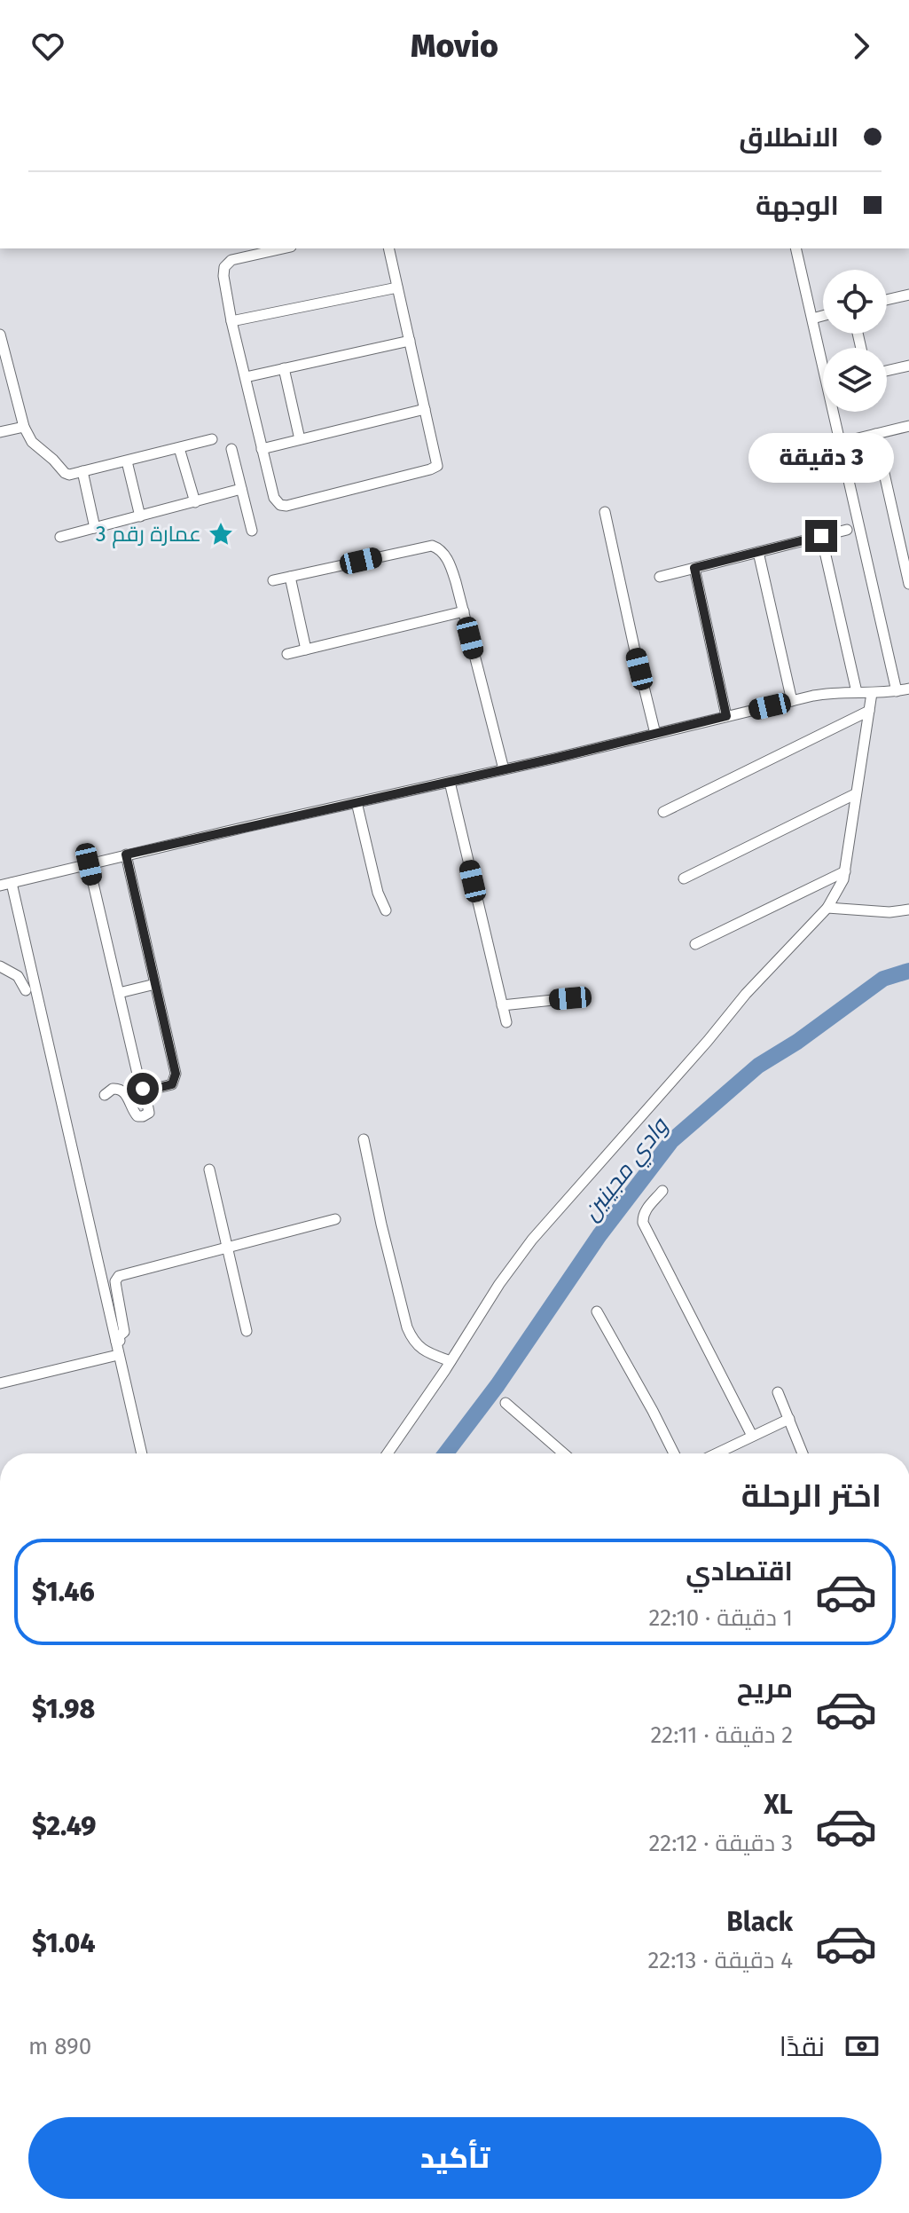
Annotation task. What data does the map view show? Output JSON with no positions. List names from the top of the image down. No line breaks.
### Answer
{"water":["وادي مجينين"],"places":{"place":["عمارة رقم 3"]},"page":{"header":"Movio","banner":["الانطلاق","الوجهة"],"bubble":"3 دقيقة","heading":"اختر الرحلة","list":[{"name":"اقتصادي","note":"1 دقيقة · 22:10","value":"$1.46"},{"name":"مريح","note":"2 دقيقة · 22:11","value":"$1.98"},{"name":"XL","note":"3 دقيقة · 22:12","value":"$2.49"},{"name":"Black","note":"4 دقيقة · 22:13","value":"$1.04"}],"pay":["نقدًا","890 m"],"buttons":"تأكيد"}}
